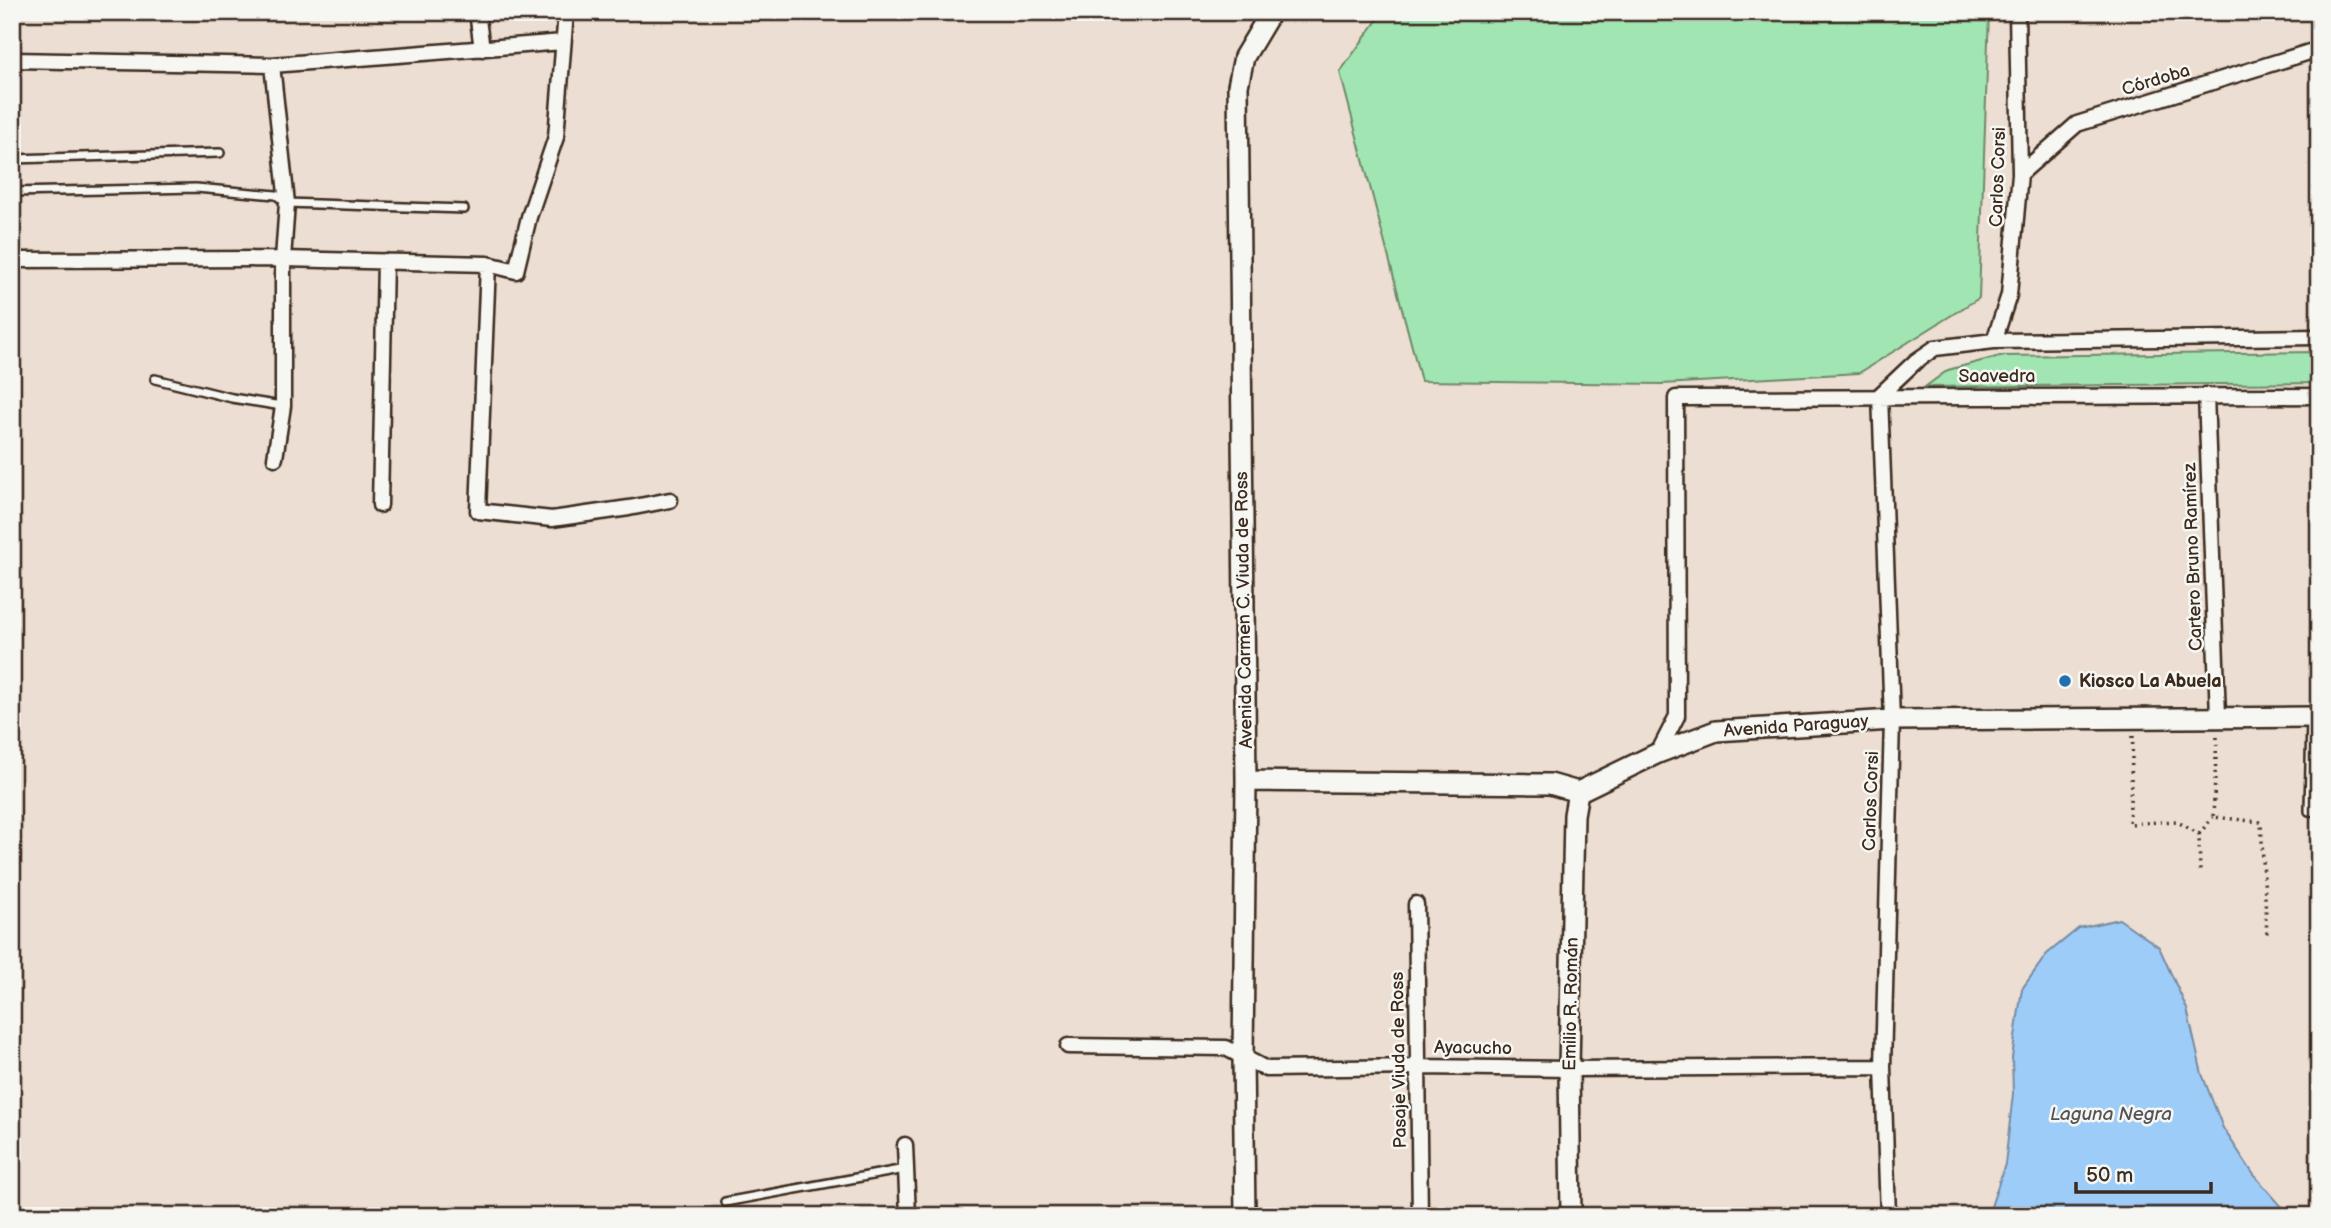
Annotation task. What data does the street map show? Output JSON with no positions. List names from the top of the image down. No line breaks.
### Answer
{"streets":{"street":["Córdoba","Carlos Corsi","Saavedra","Cartero Bruno Ramírez","Avenida Carmen C. Viuda de Ross","Avenida Paraguay","Emilio R. Román","Ayacucho","Pasaje Viuda de Ross"]},"crossings":[["Córdoba","Carlos Corsi"],["Carlos Corsi","Saavedra"],["Carlos Corsi","Avenida Paraguay"],["Carlos Corsi","Ayacucho"],["Saavedra","Cartero Bruno Ramírez"],["Saavedra","Avenida Paraguay"],["Cartero Bruno Ramírez","Avenida Paraguay"],["Avenida Carmen C. Viuda de Ross","Ayacucho"],["Avenida Paraguay","Emilio R. Román"],["Emilio R. Román","Ayacucho"],["Ayacucho","Pasaje Viuda de Ross"]],"water":["Laguna Negra"],"places":["Kiosco La Abuela"],"scale_bar":"50 m"}
